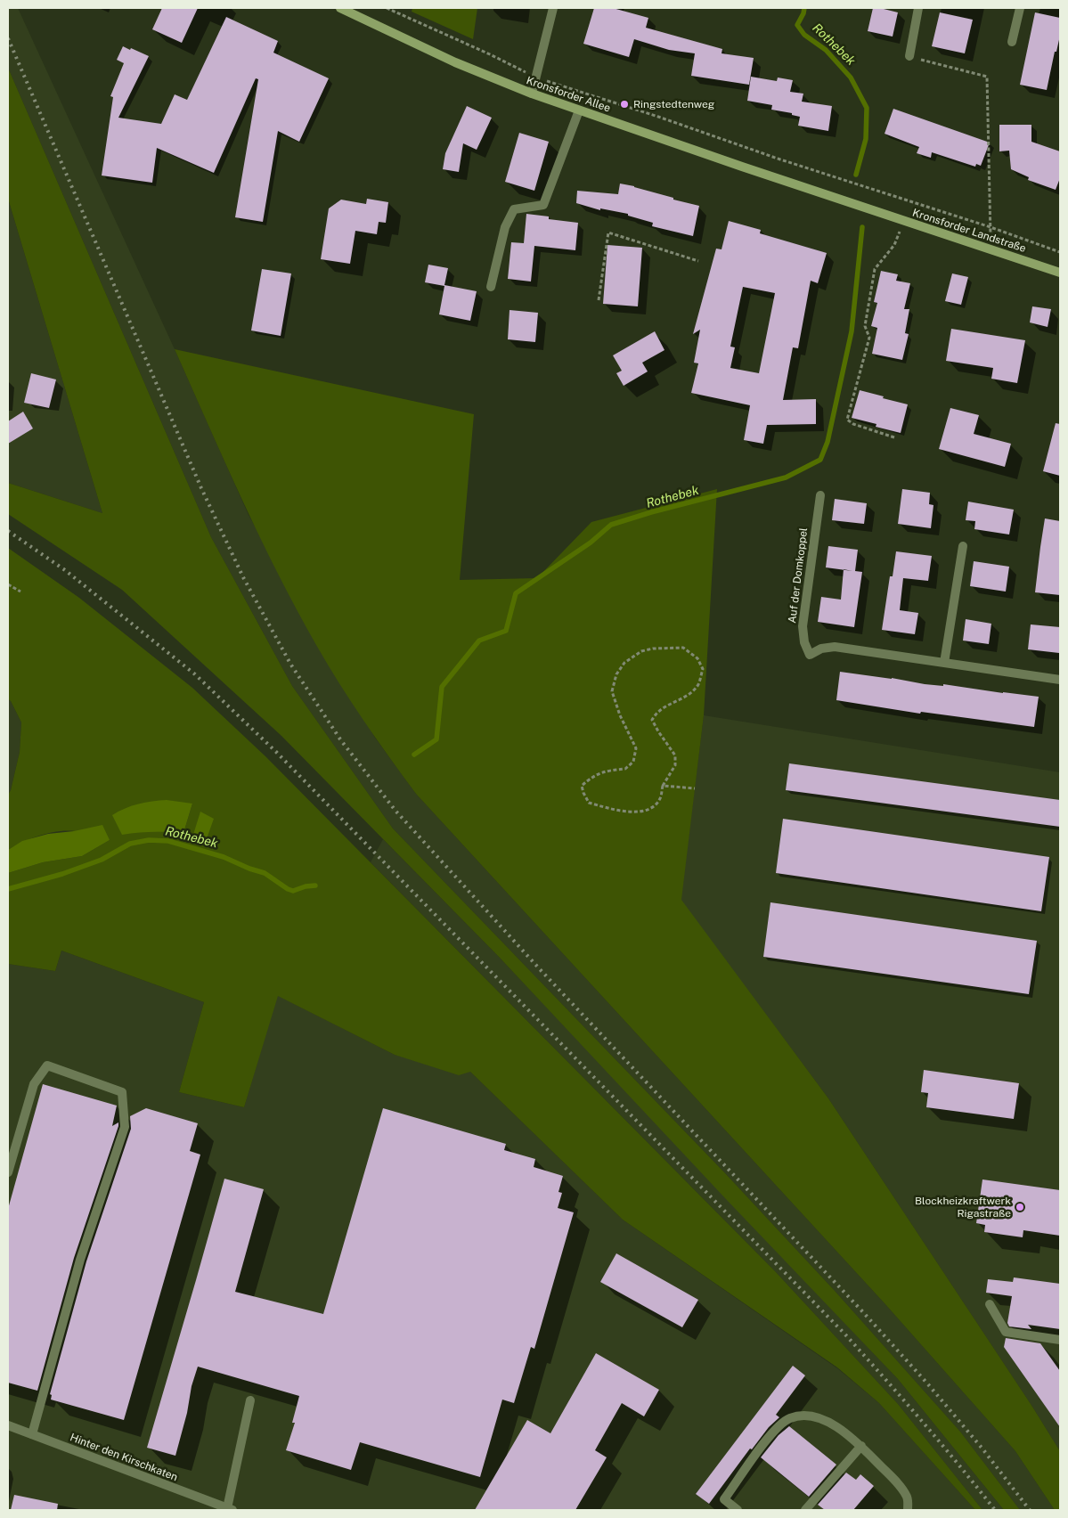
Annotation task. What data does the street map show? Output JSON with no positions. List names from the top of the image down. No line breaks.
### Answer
{"streets":{"main road":["Kronsforder Allee","Kronsforder Landstraße"],"street":["Auf der Domkoppel","Hinter den Kirschkaten"]},"crossings":[["Kronsforder Allee","Kronsforder Landstraße"]],"water":["Rothebek"],"places":["Ringstedtenweg","Blockheizkraftwerk Rigastraße"]}
